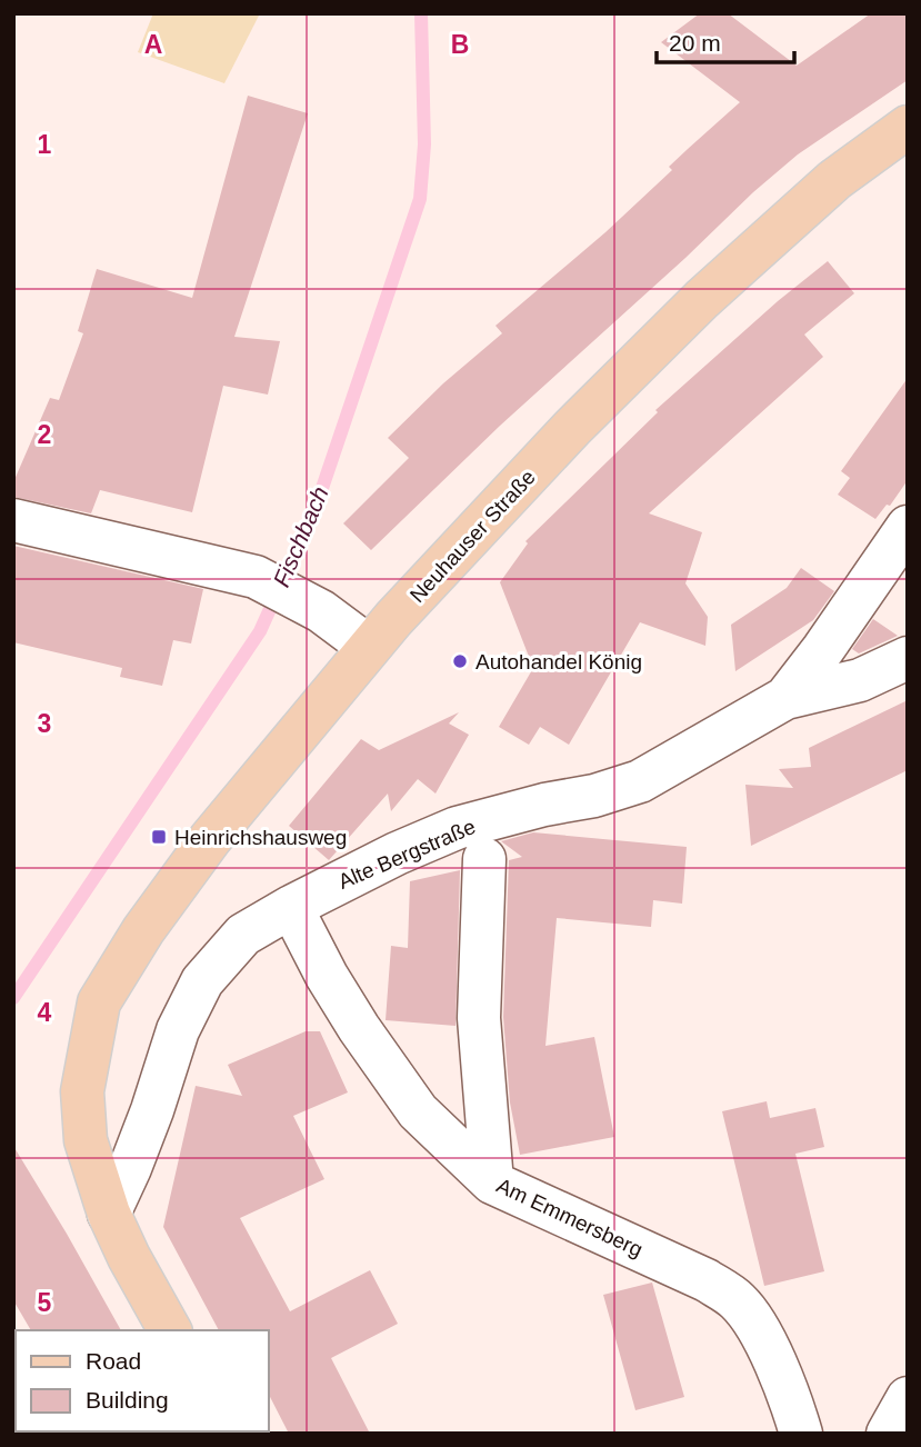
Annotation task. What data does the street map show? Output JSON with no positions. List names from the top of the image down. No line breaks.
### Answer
{"streets":{"main road":["Neuhauser Straße"],"street":["Alte Bergstraße","Am Emmersberg"]},"crossings":[["Neuhauser Straße","Alte Bergstraße"],["Alte Bergstraße","Am Emmersberg"]],"water":["Fischbach"],"places":{"other":["Autohandel König"],"transit":["Heinrichshausweg"]},"legend":["Road","Building"],"scale_bar":"20 m","grid":{"columns":["A","B"],"rows":["1","2","3","4","5"]}}
